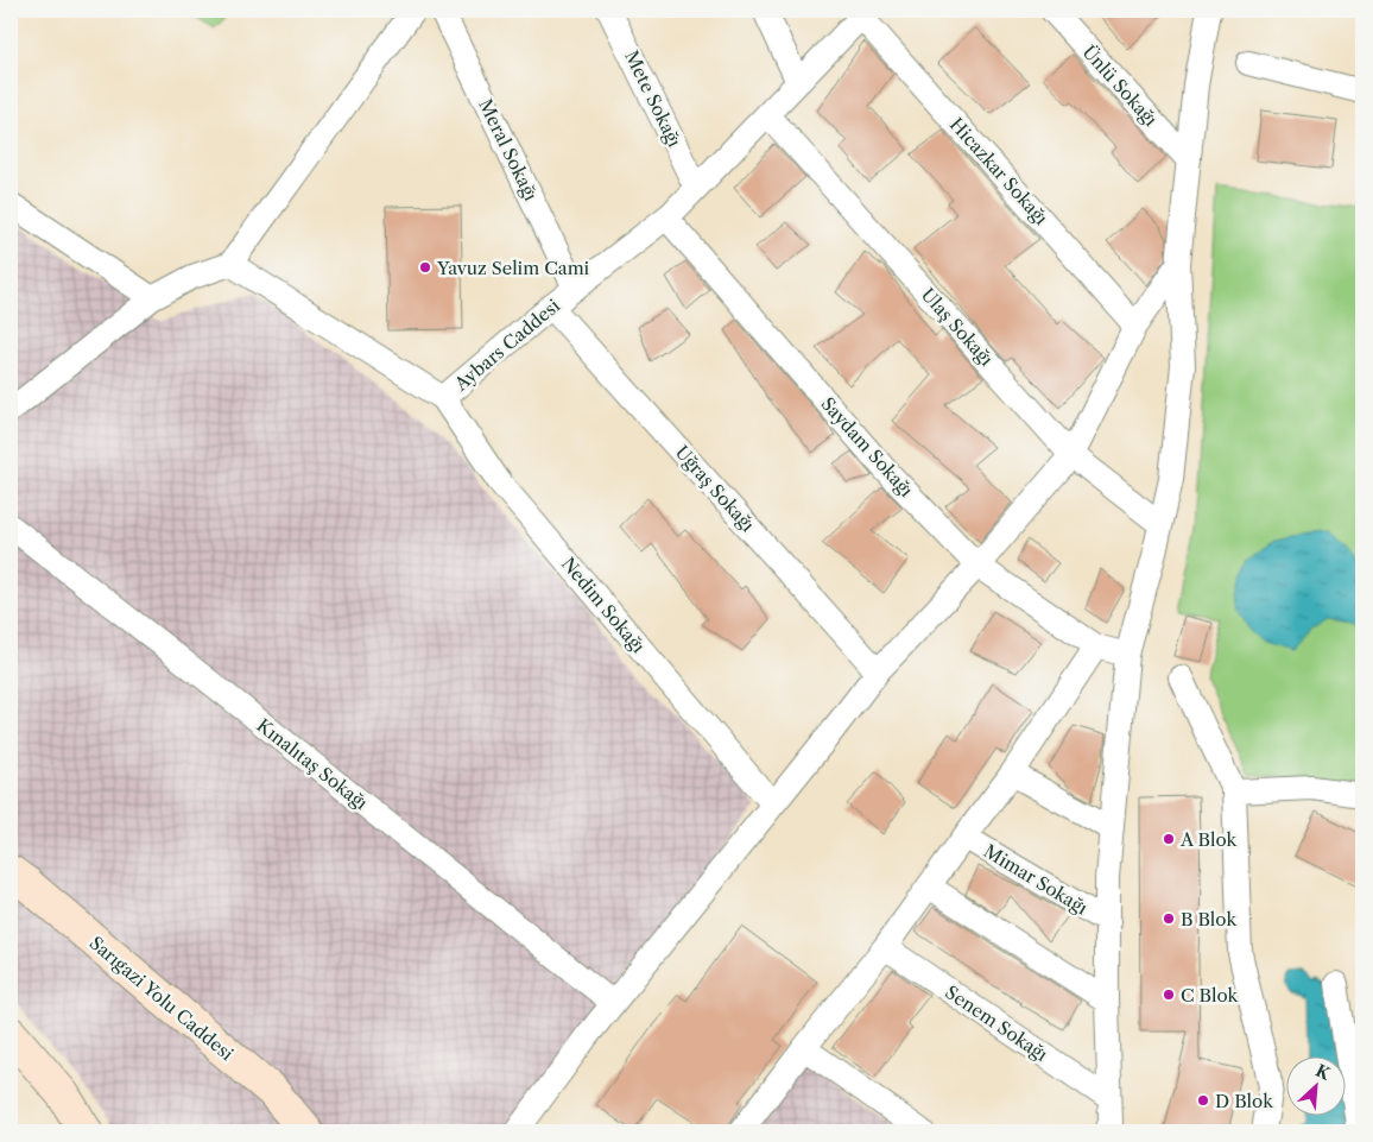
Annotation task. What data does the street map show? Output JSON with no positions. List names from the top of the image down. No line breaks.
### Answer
{"streets":{"street":["Ünlü Sokağı","Mete Sokağı","Meral Sokağı","Hicazkar Sokağı","Ulaş Sokağı","Aybars Caddesi","Saydam Sokağı","Uğraş Sokağı","Nedim Sokağı","Kınalıtaş Sokağı","Mimar Sokağı","Sarıgazi Yolu Caddesi","Senem Sokağı"]},"crossings":[["Mete Sokağı","Aybars Caddesi"],["Meral Sokağı","Aybars Caddesi"],["Hicazkar Sokağı","Aybars Caddesi"],["Ulaş Sokağı","Aybars Caddesi"],["Aybars Caddesi","Saydam Sokağı"],["Aybars Caddesi","Uğraş Sokağı"],["Aybars Caddesi","Nedim Sokağı"]],"places":["Yavuz Selim Cami","A Blok","B Blok","C Blok","D Blok"],"north":"top right"}
